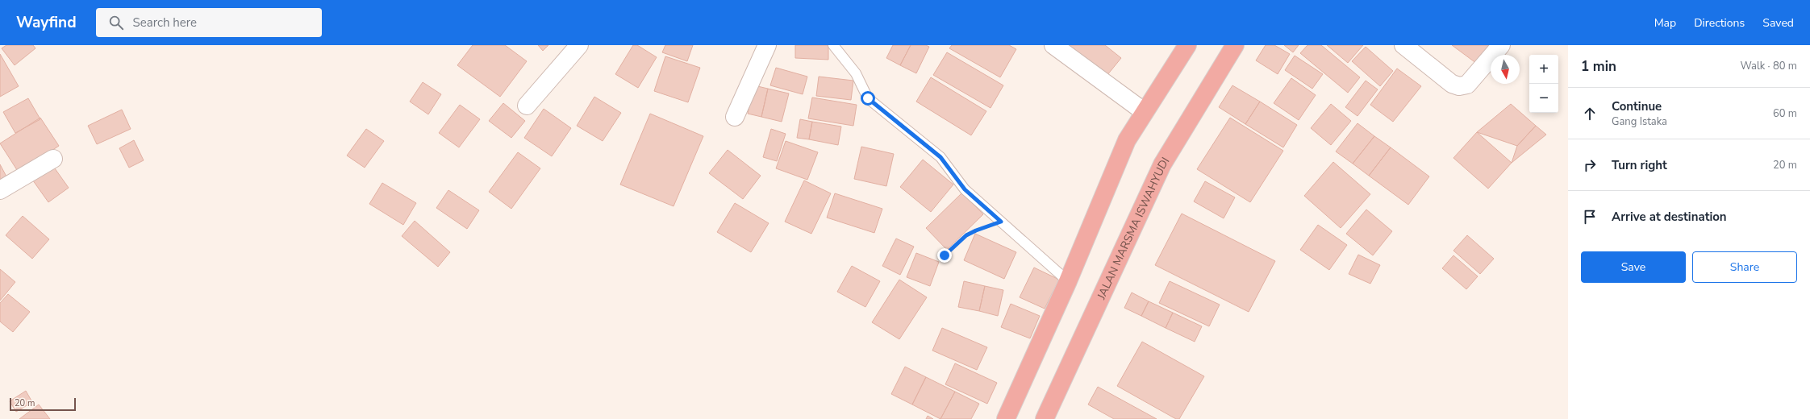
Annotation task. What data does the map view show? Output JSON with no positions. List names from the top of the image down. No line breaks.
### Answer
{"streets":{"highway":["JALAN MARSMA ISWAHYUDI"]},"scale_bar":"20 m","north":"bottom","page":{"header":"Wayfind","search":"Search here","nav":["Map","Directions","Saved"],"heading":["1 min","Walk · 80 m"],"map_buttons":["+","−"],"list":[["Continue","Gang Istaka","60 m"],["Turn right","20 m"],"Arrive at destination"],"buttons":["Save","Share"],"scale":"20 m"}}
